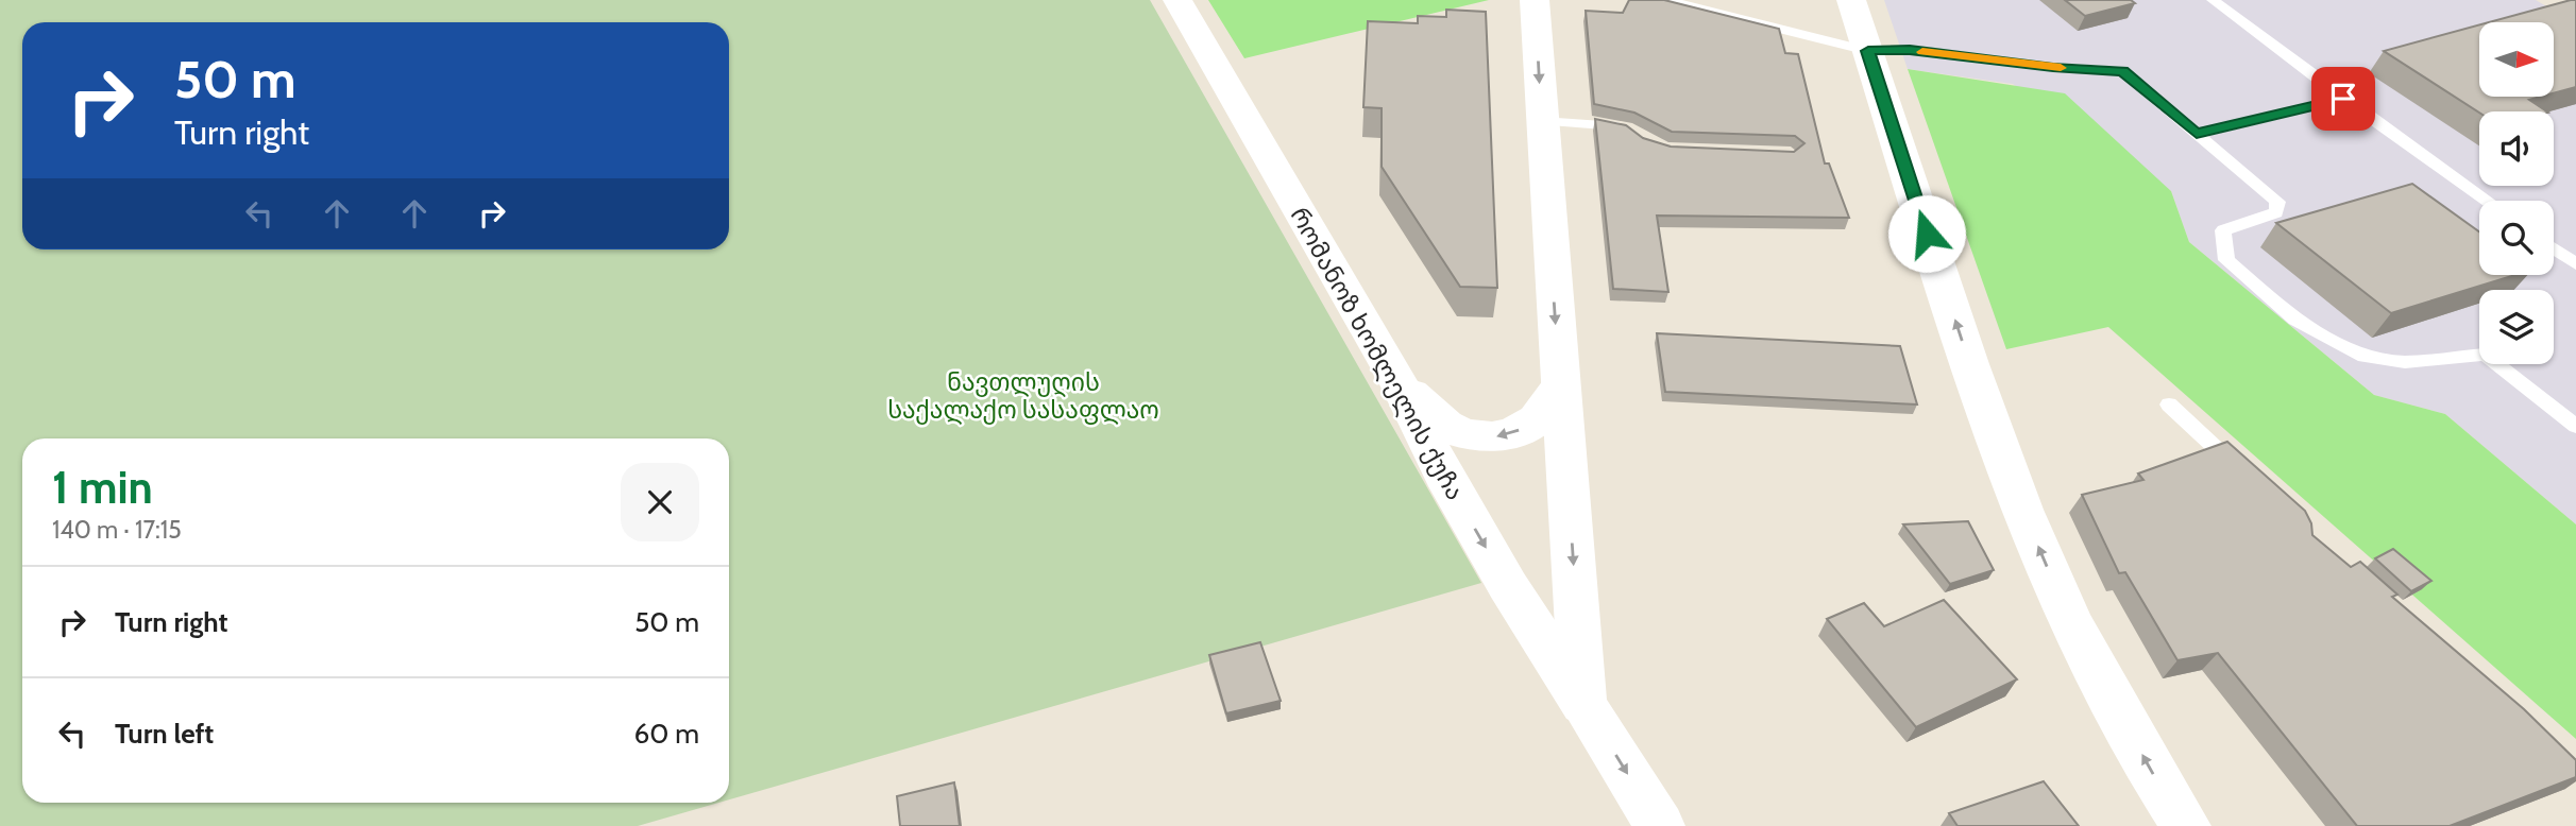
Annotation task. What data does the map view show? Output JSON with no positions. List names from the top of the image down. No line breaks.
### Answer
{"streets":{"main road":["რომანოზ ხომლელის ქუჩა"]},"one_way":["რომანოზ ხომლელის ქუჩა"],"parks":["ნავთლუღის საქალაქო სასაფლაო"],"north":"right","page":{"turn":["50 m","Turn right"],"heading":["1 min","140 m · 17:15"],"list":[{"name":"Turn right","value":"50 m"},{"name":"Turn left","value":"60 m"}]}}
